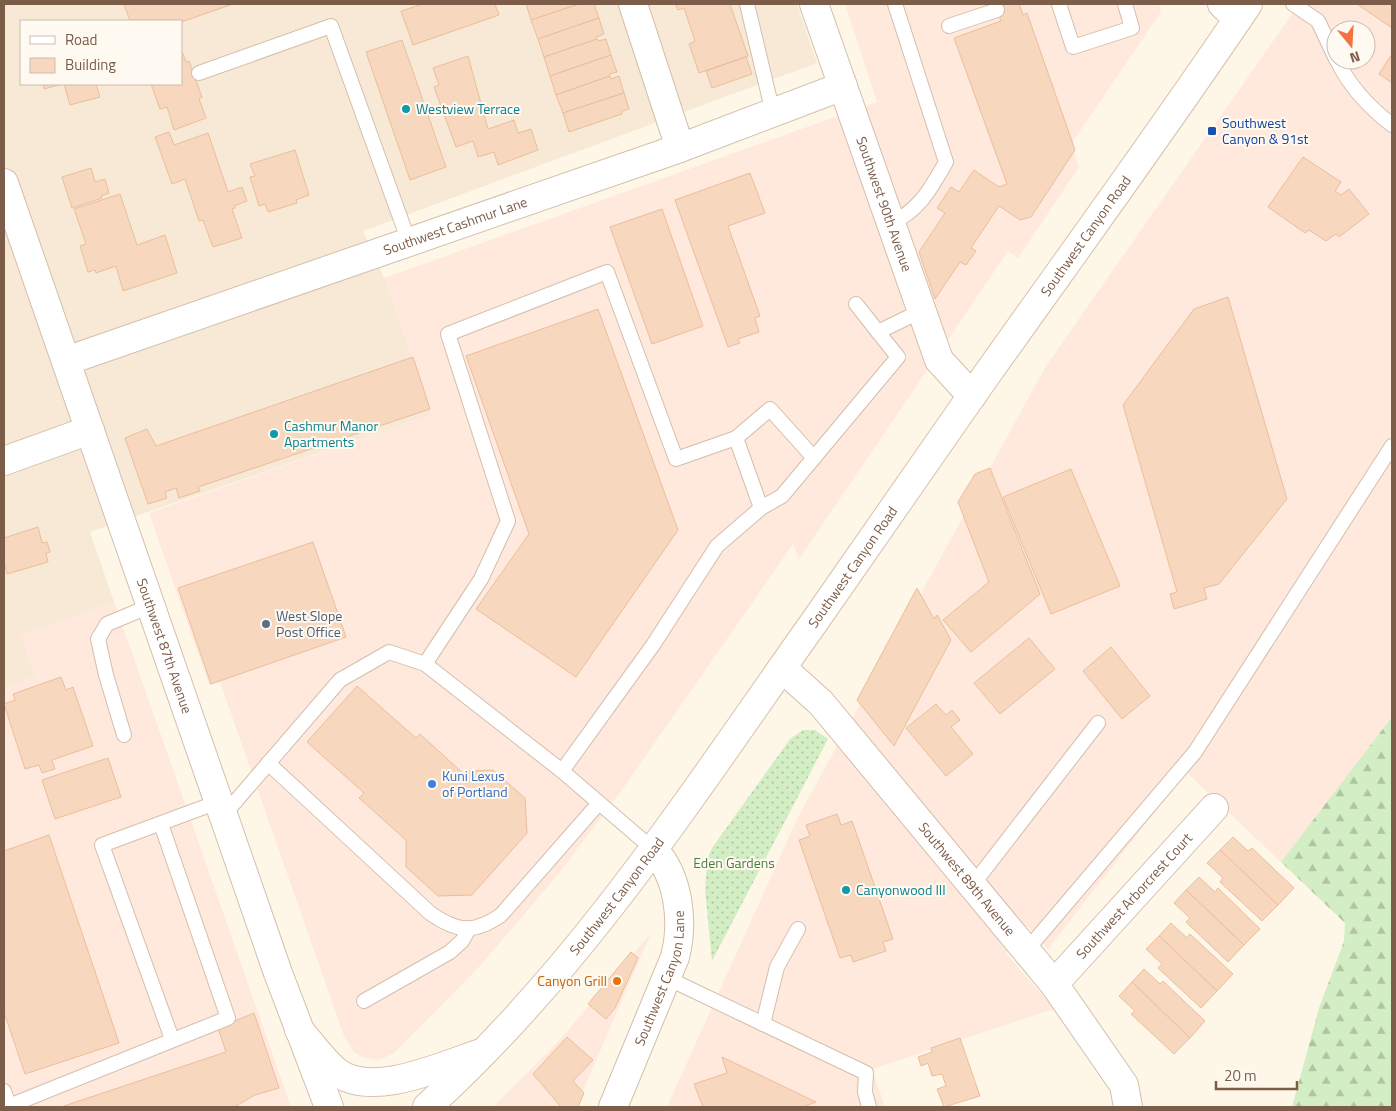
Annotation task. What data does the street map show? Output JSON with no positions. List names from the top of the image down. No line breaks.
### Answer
{"streets":{"street":["Southwest 90th Avenue","Southwest Cashmur Lane","Southwest Canyon Road","Southwest 87th Avenue","Southwest 89th Avenue","Southwest Arborcrest Court","Southwest Canyon Lane"]},"crossings":[["Southwest 90th Avenue","Southwest Cashmur Lane"],["Southwest 90th Avenue","Southwest Canyon Road"],["Southwest Cashmur Lane","Southwest 87th Avenue"],["Southwest Canyon Road","Southwest 89th Avenue"],["Southwest Canyon Road","Southwest Canyon Lane"],["Southwest 89th Avenue","Southwest Arborcrest Court"]],"parks":["Eden Gardens"],"places":{"other":["Westview Terrace","Cashmur Manor Apartments","West Slope Post Office","Kuni Lexus of Portland","Canyonwood III","Canyon Grill"],"transit":["Southwest Canyon & 91st"]},"legend":["Road","Building"],"scale_bar":"20 m","north":"bottom"}
